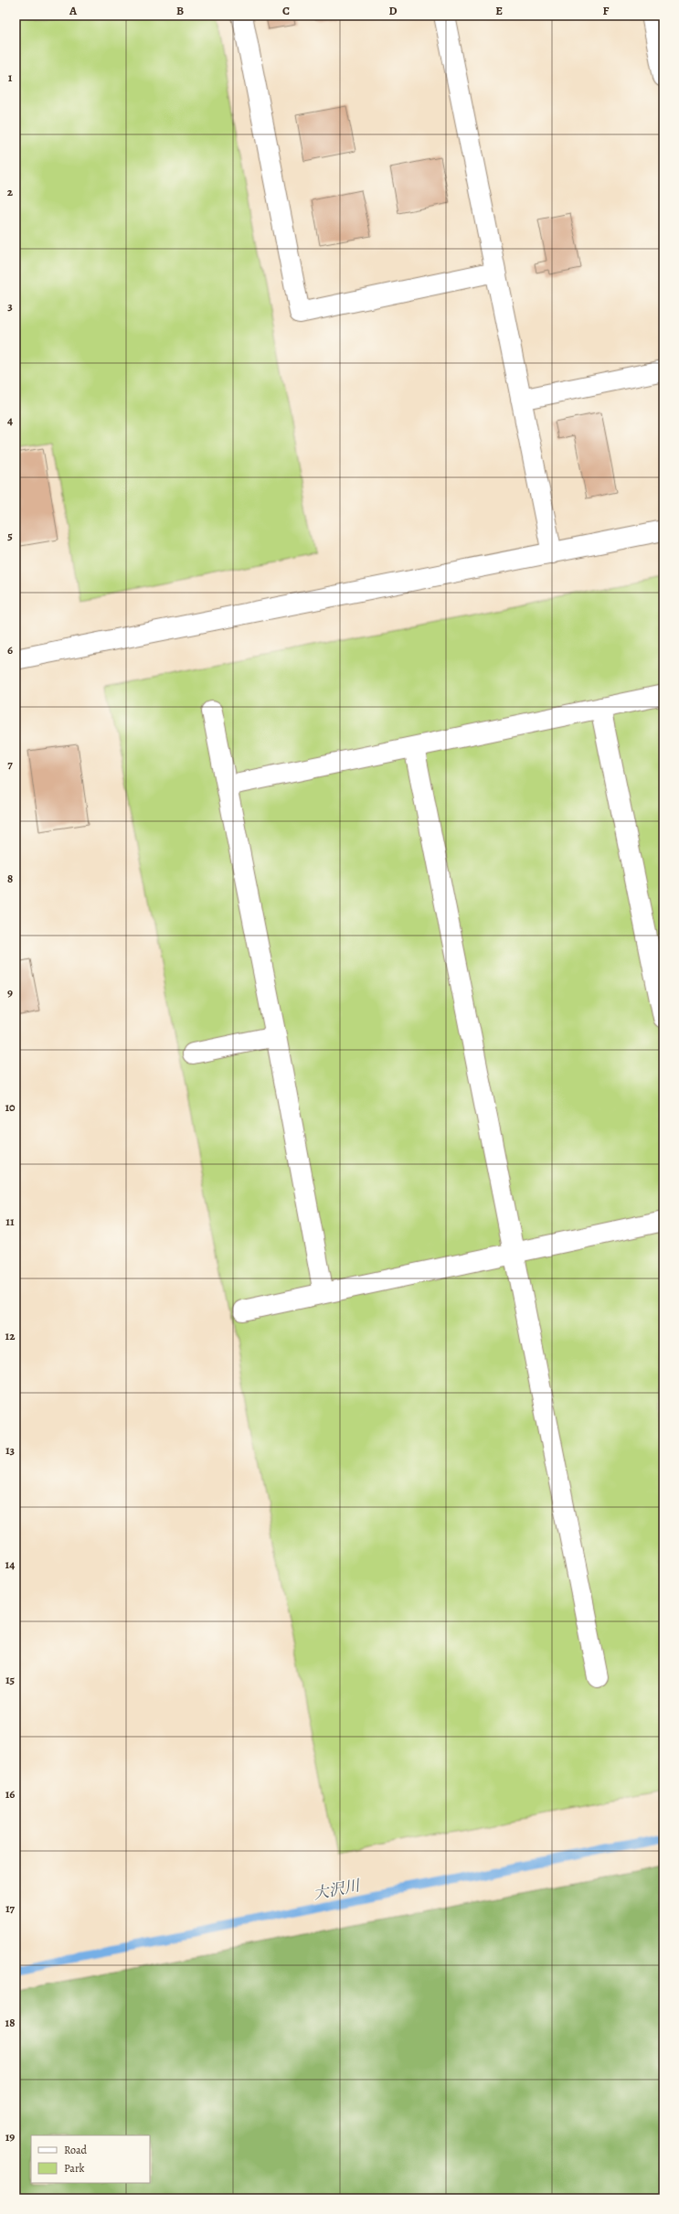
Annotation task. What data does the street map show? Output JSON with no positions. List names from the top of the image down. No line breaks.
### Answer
{"water":["大沢川"],"legend":["Road","Park"],"grid":{"columns":["A","B","C","D","E","F"],"rows":["1","2","3","4","5","6","7","8","9","10","11","12","13","14","15","16","17","18","19"]}}
